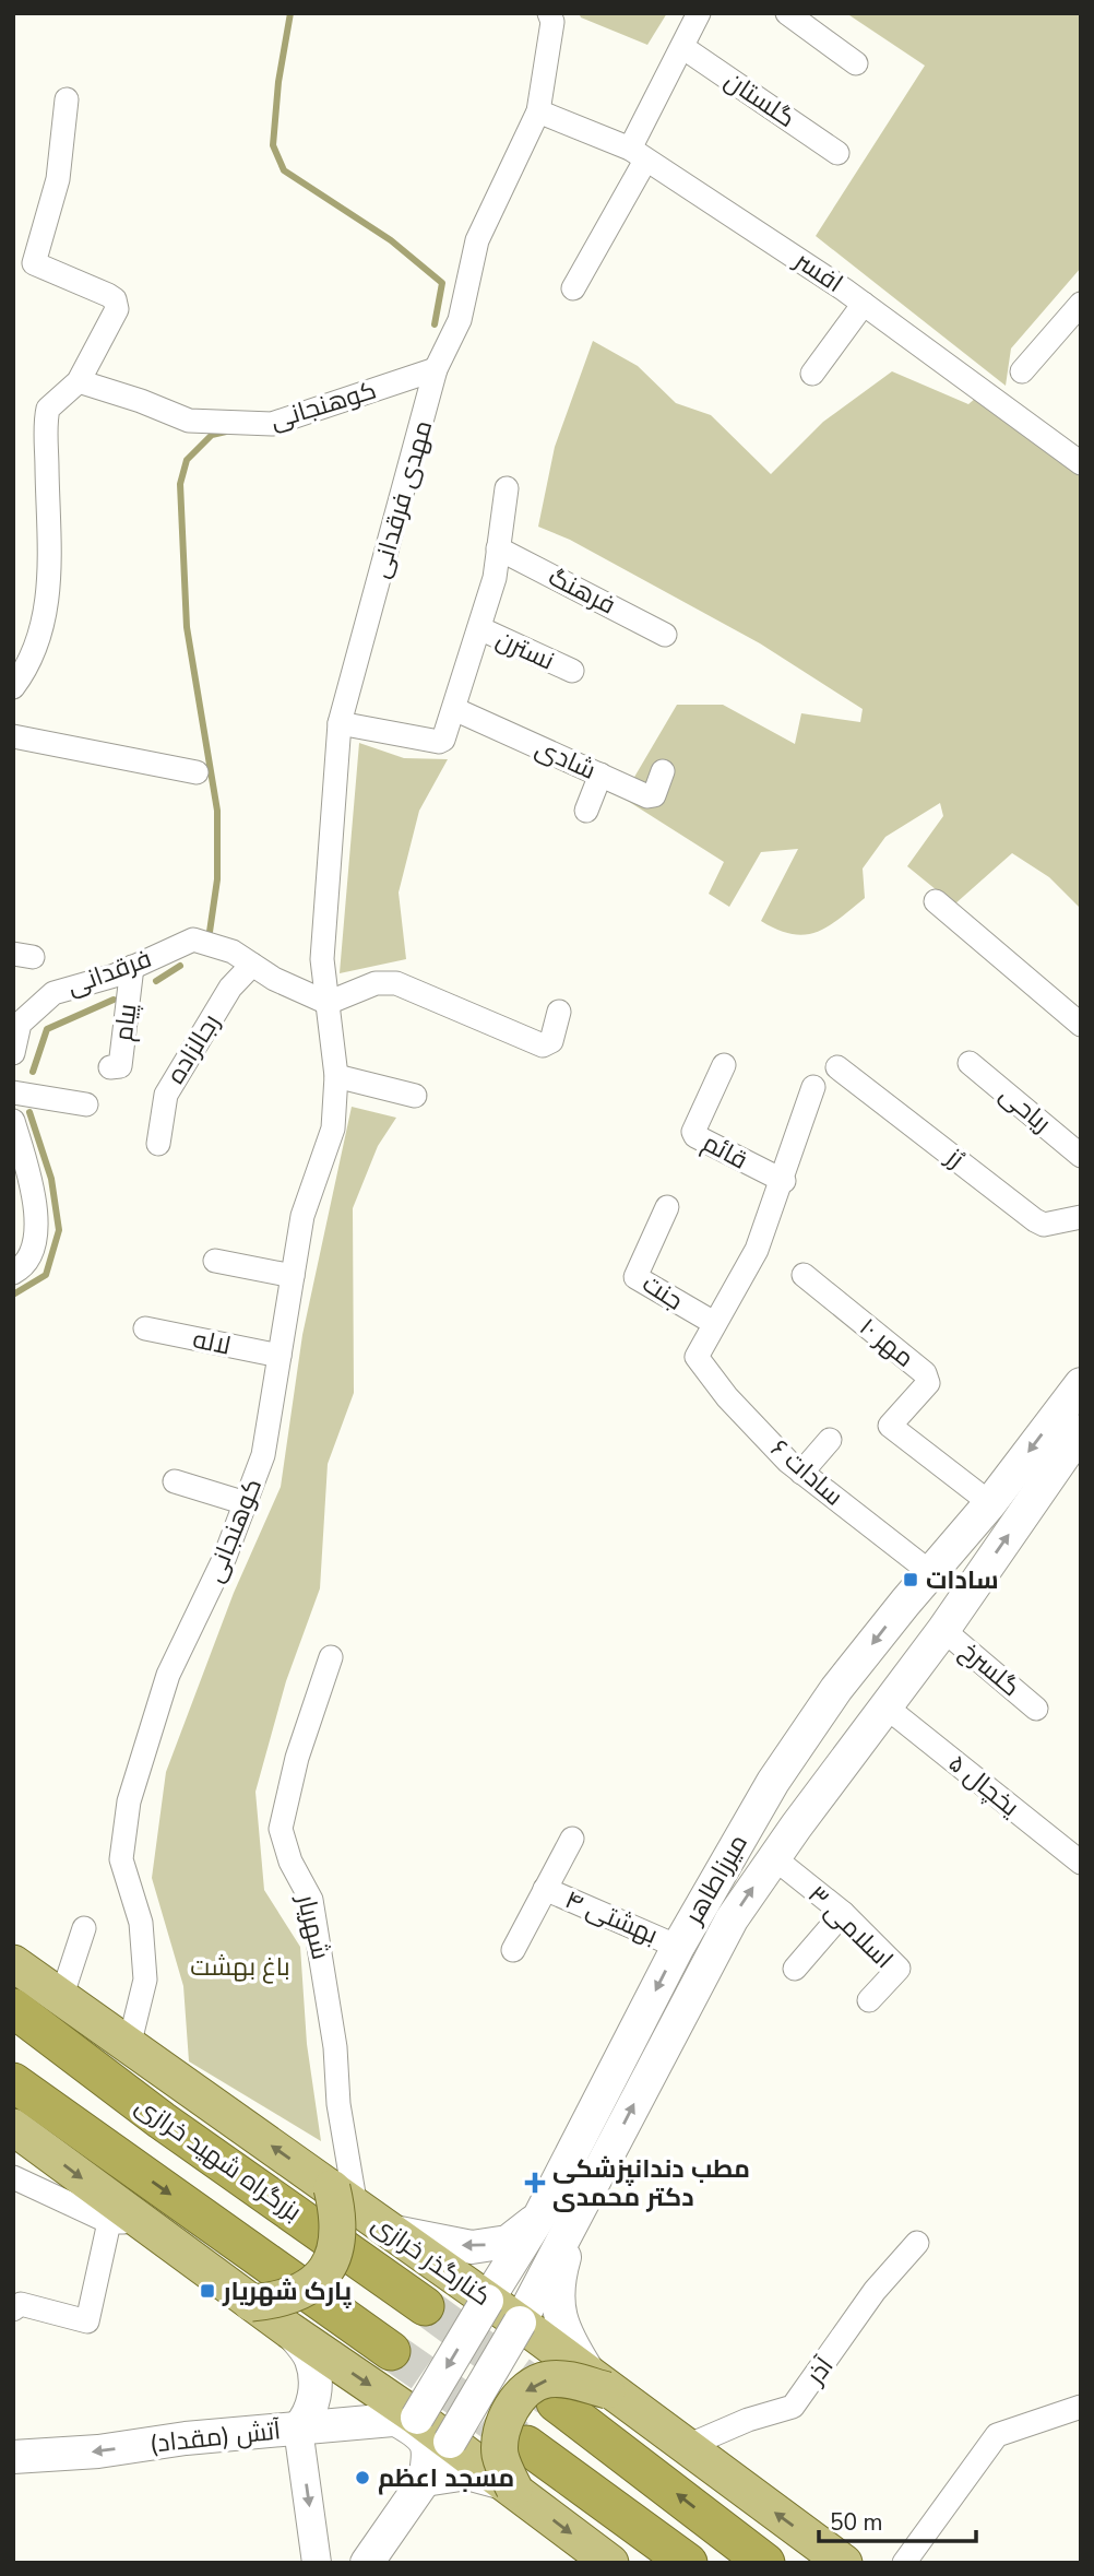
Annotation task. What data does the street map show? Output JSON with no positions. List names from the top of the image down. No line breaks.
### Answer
{"streets":{"highway":["بزرگراه شهید خرازی"],"main road":["میرزاطاهر","کنارگذر خرازی","آتش (مقداد)"],"street":["گلستان","افسر","کوهنجانی","مهدی فرقدانی","فرهنگ","نسترن","شادی","فرقدانی","پیام","رجالزاده","ریاحی","قائم","رُز","جنت","لاله","مهر ۱۰","سادات ۶","گلسرخ","یخچال ۵","بهشتی ۴","شهریار","اسلامی ۳","آذر"]},"crossings":[["افسر","مهدی فرقدانی"],["کوهنجانی","مهدی فرقدانی"],["کوهنجانی","لاله"],["کوهنجانی","کنارگذر خرازی"],["فرقدانی","پیام"],["فرقدانی","رجالزاده"],["جنت","سادات ۶"],["مهر ۱۰","میرزاطاهر"],["سادات ۶","میرزاطاهر"],["گلسرخ","میرزاطاهر"],["یخچال ۵","میرزاطاهر"],["میرزاطاهر","بهشتی ۴"],["میرزاطاهر","اسلامی ۳"],["میرزاطاهر","کنارگذر خرازی"],["میرزاطاهر","آتش (مقداد)"],["شهریار","کنارگذر خرازی"],["کنارگذر خرازی","آذر"]],"one_way":["آتش (مقداد)"],"parks":["باغ بهشت"],"places":{"transit":["سادات","پارک شهریار"],"health":["مطب دندانپزشکی دکتر محمدی"],"other":["مسجد اعظم"]},"scale_bar":"50 m"}
